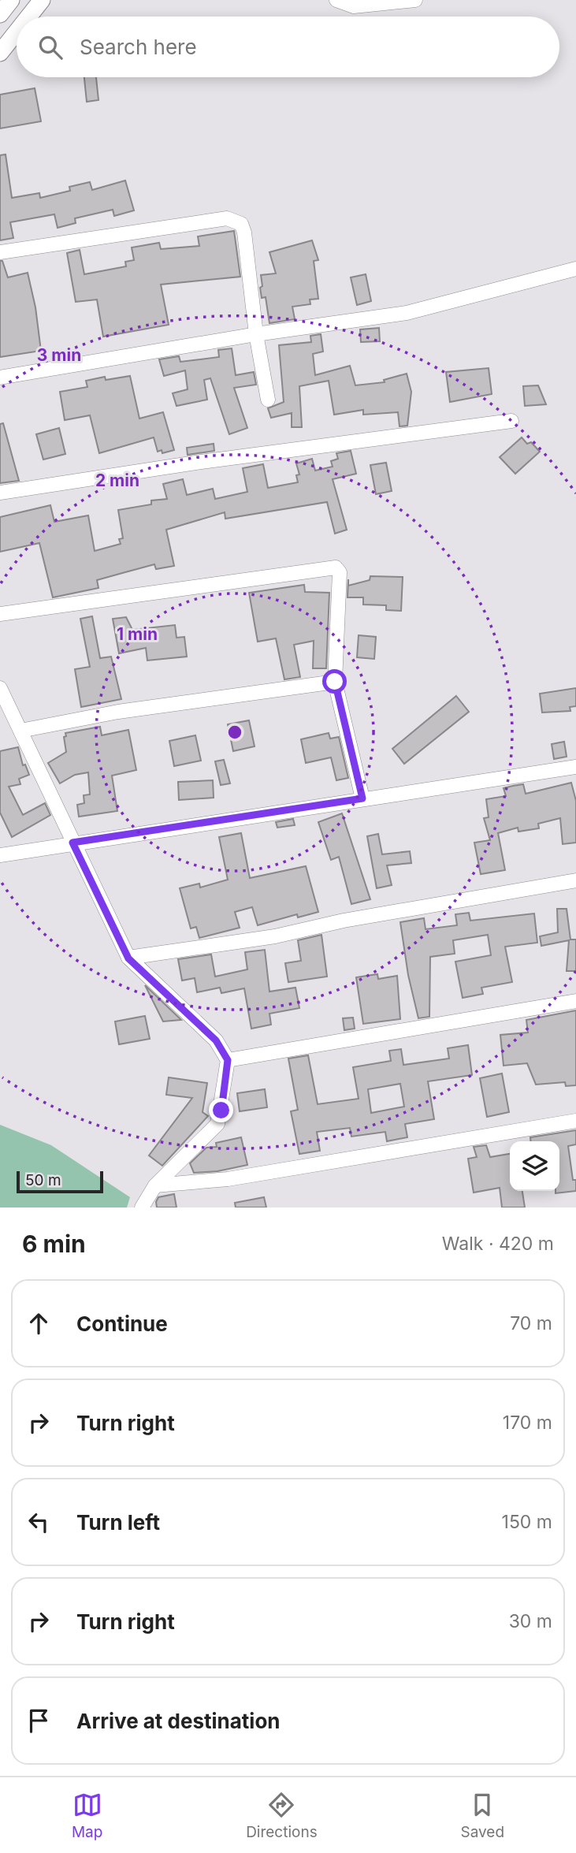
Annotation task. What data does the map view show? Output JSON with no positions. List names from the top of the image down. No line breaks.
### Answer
{"scale_bar":"50 m","page":{"search":"Search here","scale":"50 m","heading":["6 min","Walk · 420 m"],"list":[["Continue","70 m"],["Turn right","170 m"],["Turn left","150 m"],["Turn right","30 m"],"Arrive at destination"],"nav":["Map","Directions","Saved"]},"rings":["3 min","2 min","1 min"]}
